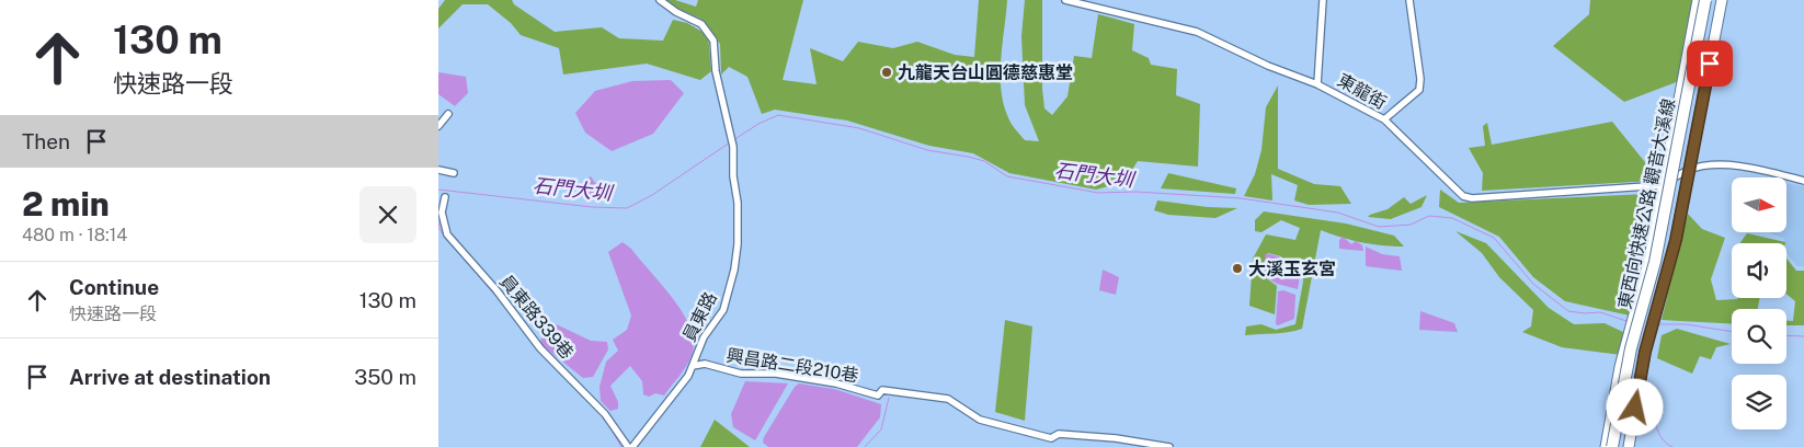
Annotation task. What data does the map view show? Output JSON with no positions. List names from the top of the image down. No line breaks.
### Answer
{"streets":{"highway":["東西向快速公路 觀音大溪線"],"street":["東龍街","員東路339巷","員東路","興昌路二段210巷"]},"crossings":[["員東路","興昌路二段210巷"]],"water":["石門大圳"],"places":["九龍天台山圓德慈惠堂","大溪玉玄宮"],"north":"right","page":{"turn":["130 m","快速路一段"],"then":"Then","heading":["2 min","480 m · 18:14"],"list":[{"name":"Continue","note":"快速路一段","value":"130 m"},{"name":"Arrive at destination","value":"350 m"}]}}
